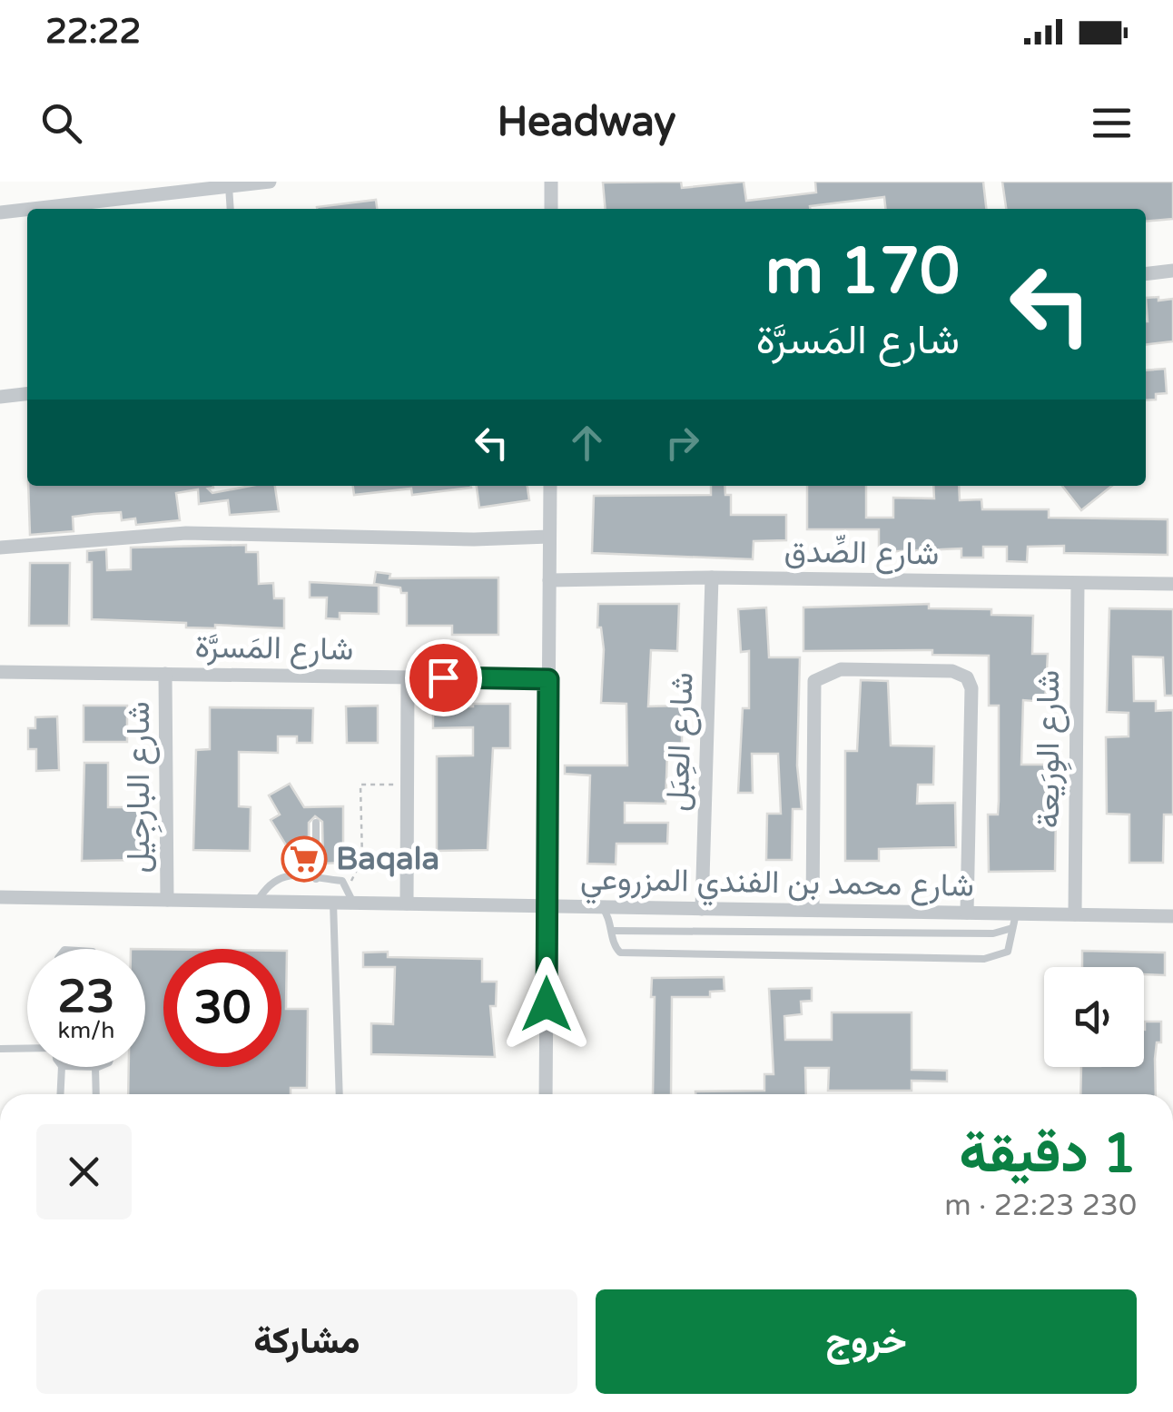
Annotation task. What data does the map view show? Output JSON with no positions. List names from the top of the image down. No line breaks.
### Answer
{"streets":{"street":["شارع الصِّدق","شارع المَسرَّة","شارع العِبَل","شارع الوِرَيعة","شارع البارجِيل","شارع محمد بن الفندي المزروعي"]},"crossings":[["شارع الصِّدق","شارع العِبَل"],["شارع الصِّدق","شارع الوِرَيعة"],["شارع المَسرَّة","شارع البارجِيل"],["شارع العِبَل","شارع محمد بن الفندي المزروعي"],["شارع الوِرَيعة","شارع محمد بن الفندي المزروعي"],["شارع البارجِيل","شارع محمد بن الفندي المزروعي"]],"places":{"supermarket":["Baqala"]},"page":{"status":"22:22","header":"Headway","turn":["170 m","شارع المَسرَّة"],"speed":"23 km/h","limit":"30","heading":["1 دقيقة","230 m · 22:23"],"buttons":["خروج","مشاركة"]}}
